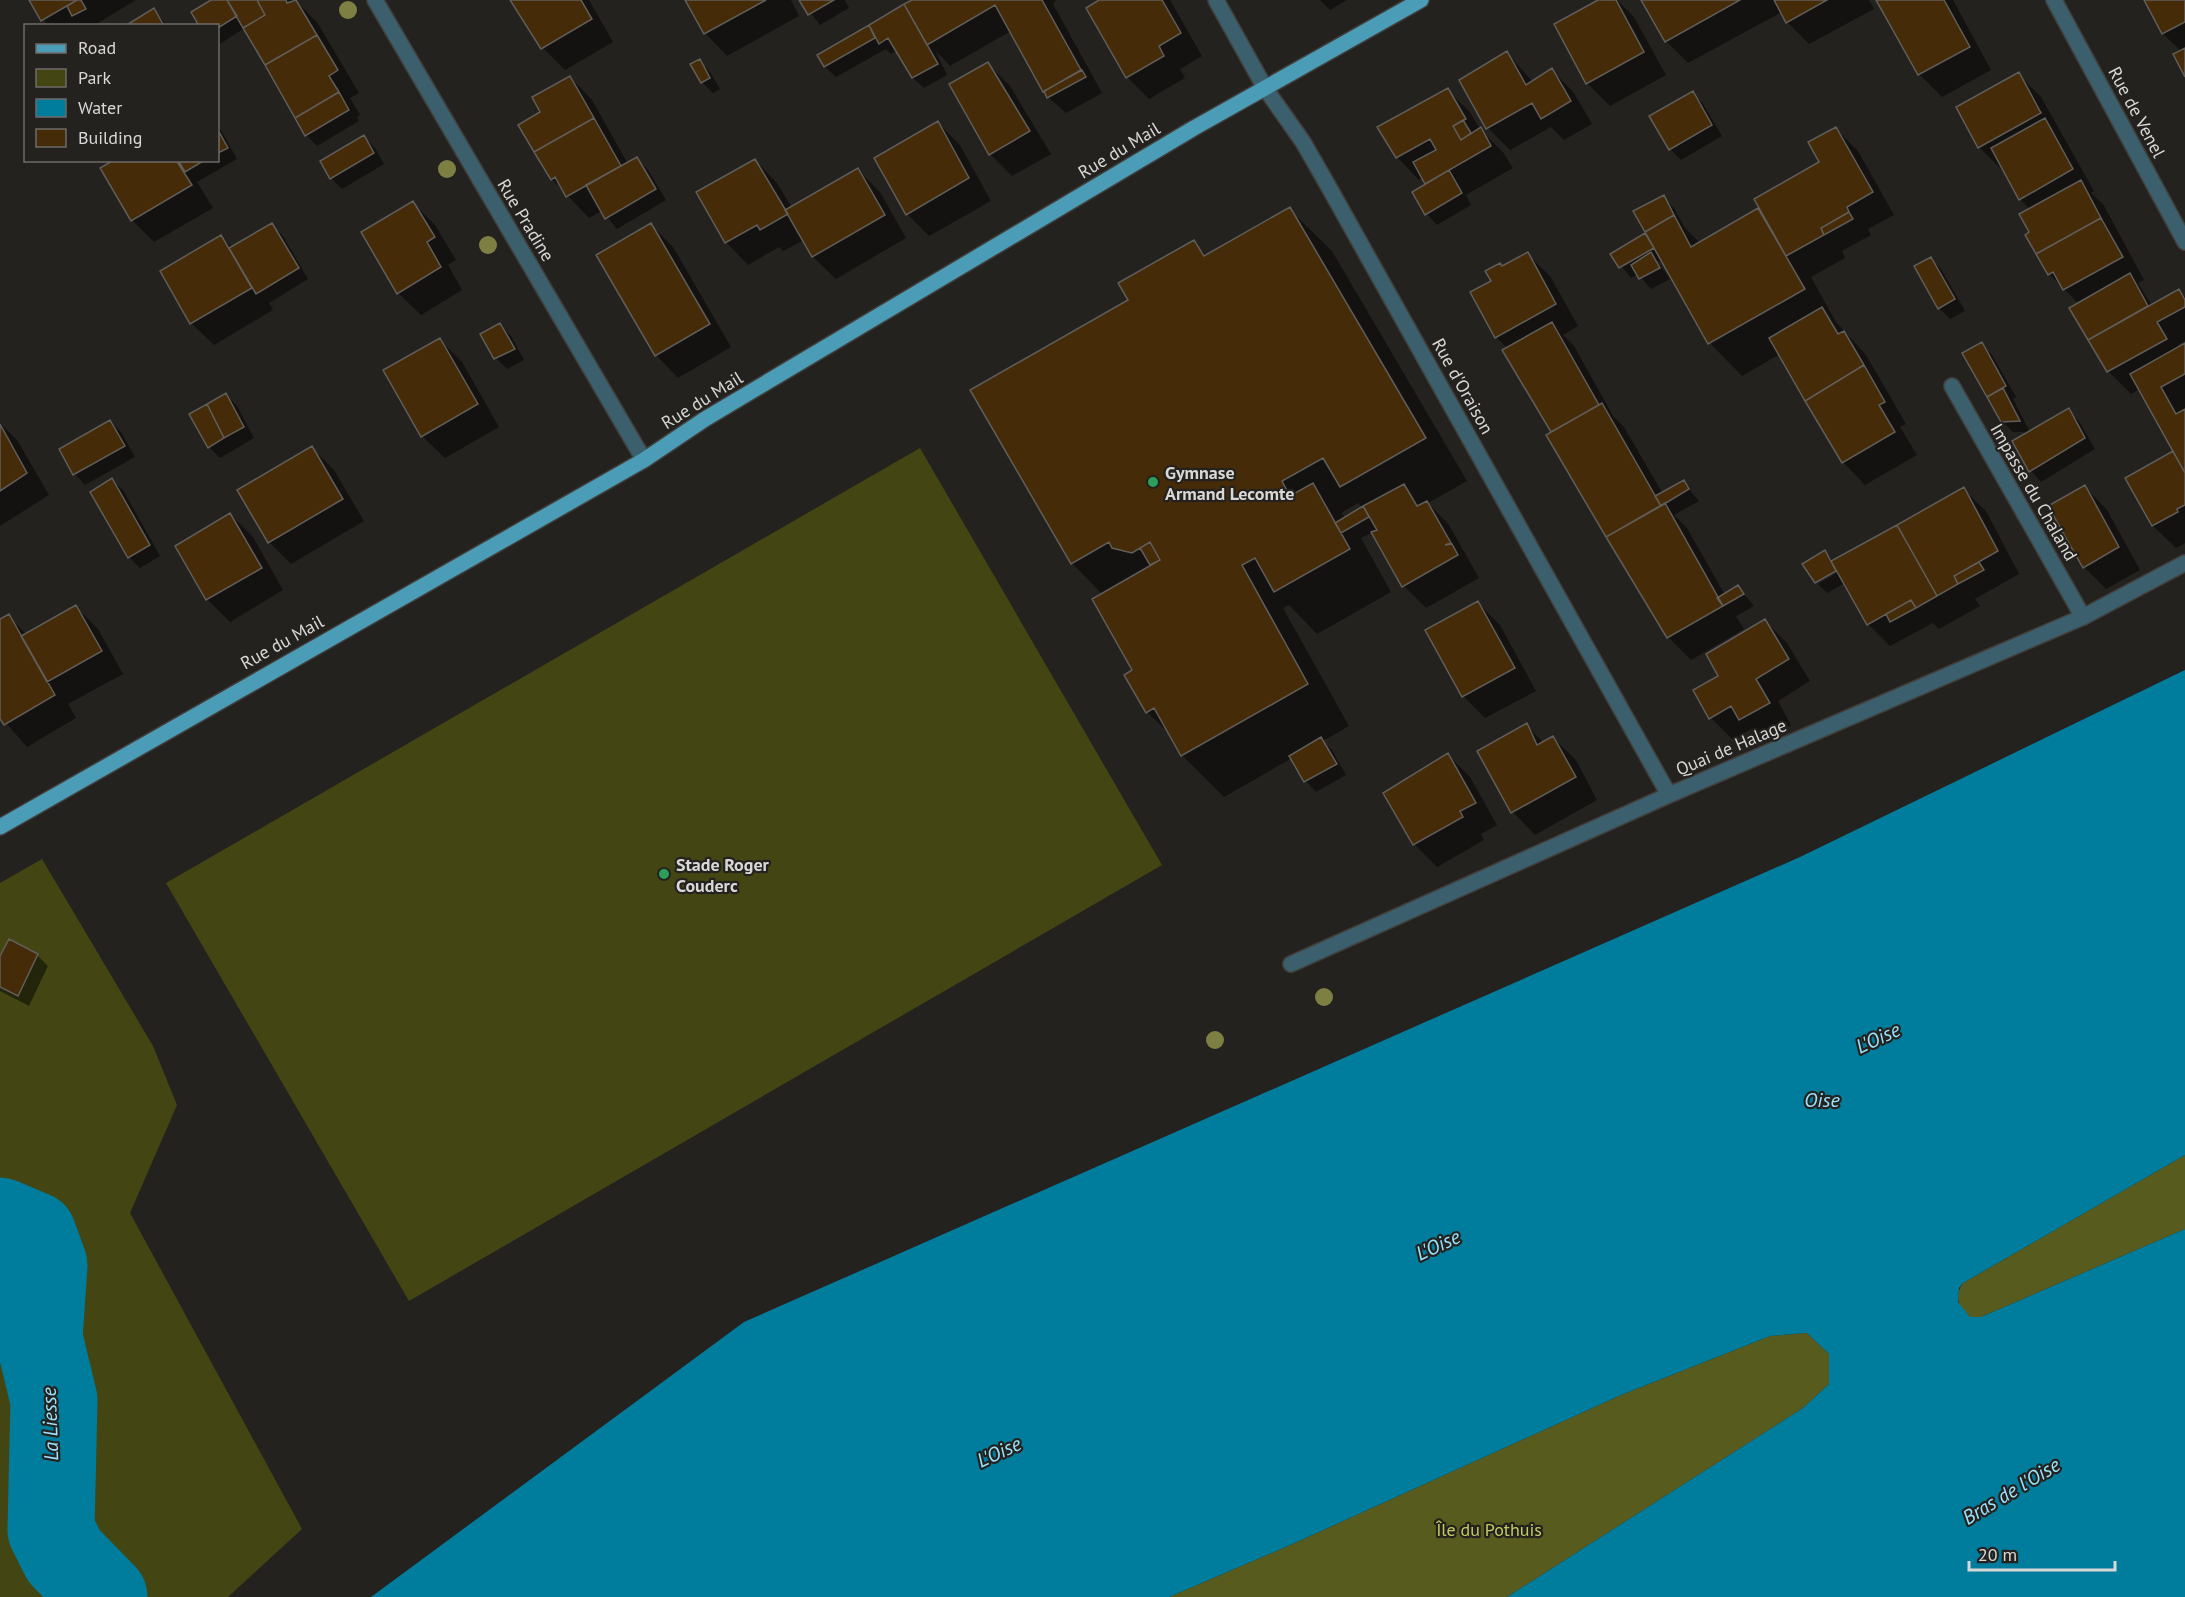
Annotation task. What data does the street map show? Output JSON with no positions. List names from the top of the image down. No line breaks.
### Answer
{"streets":{"main road":["Rue du Mail"],"street":["Rue de Venel","Rue Pradine","Rue d'Oraison","Impasse du Chaland","Quai de Halage"]},"crossings":[["Rue du Mail","Rue Pradine"],["Rue du Mail","Rue d'Oraison"],["Rue d'Oraison","Quai de Halage"],["Impasse du Chaland","Quai de Halage"]],"water":["L'Oise","Oise","La Liesse","Bras de l'Oise"],"parks":["Île du Pothuis"],"places":["Gymnase Armand Lecomte","Stade Roger Couderc"],"legend":["Road","Park","Water","Building"],"scale_bar":"20 m"}
